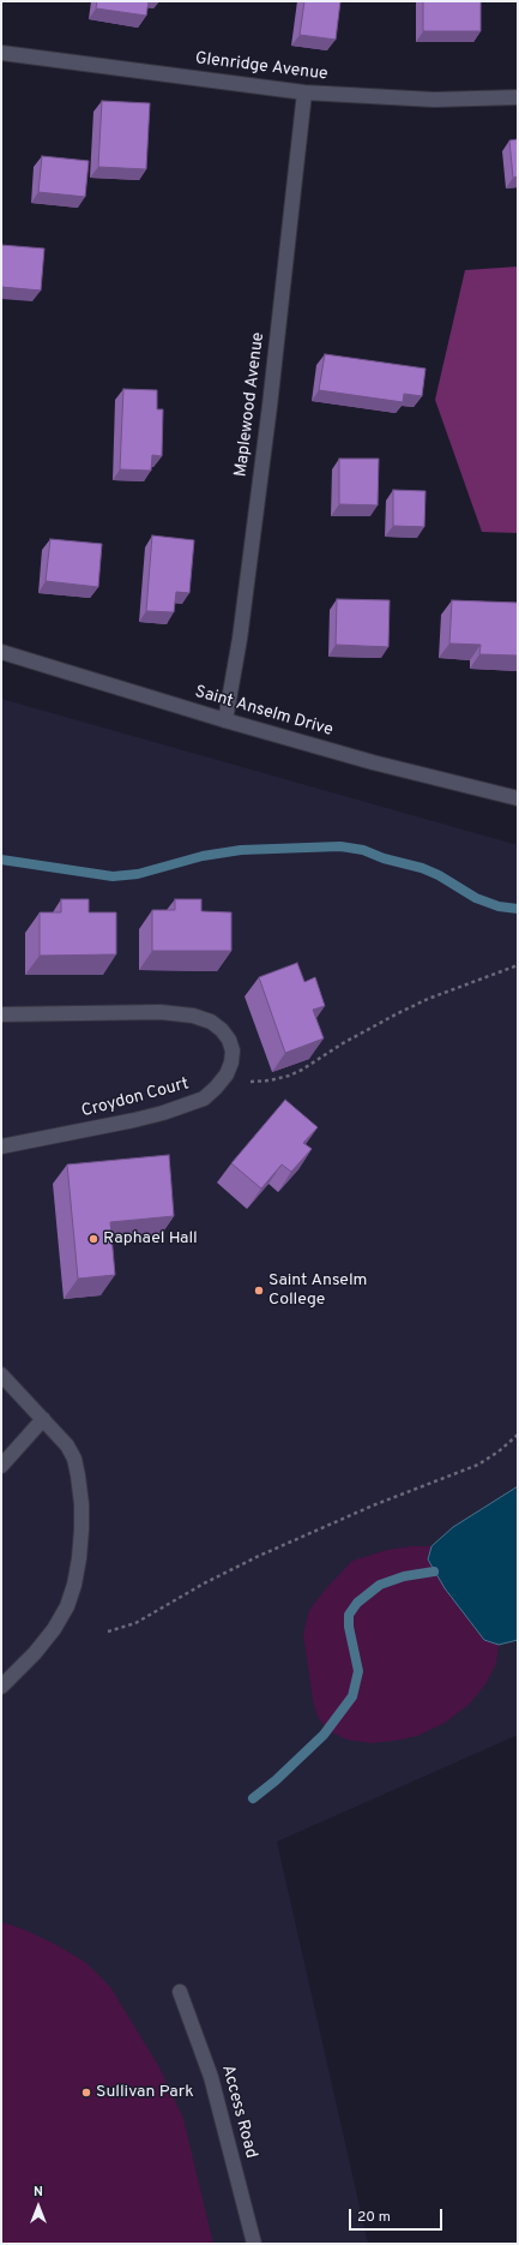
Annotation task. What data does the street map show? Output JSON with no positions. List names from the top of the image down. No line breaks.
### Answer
{"streets":{"street":["Glenridge Avenue","Maplewood Avenue","Saint Anselm Drive","Croydon Court","Access Road"]},"crossings":[["Glenridge Avenue","Maplewood Avenue"],["Maplewood Avenue","Saint Anselm Drive"]],"places":["Raphael Hall","Saint Anselm College","Sullivan Park"],"scale_bar":"20 m","north":"top"}
